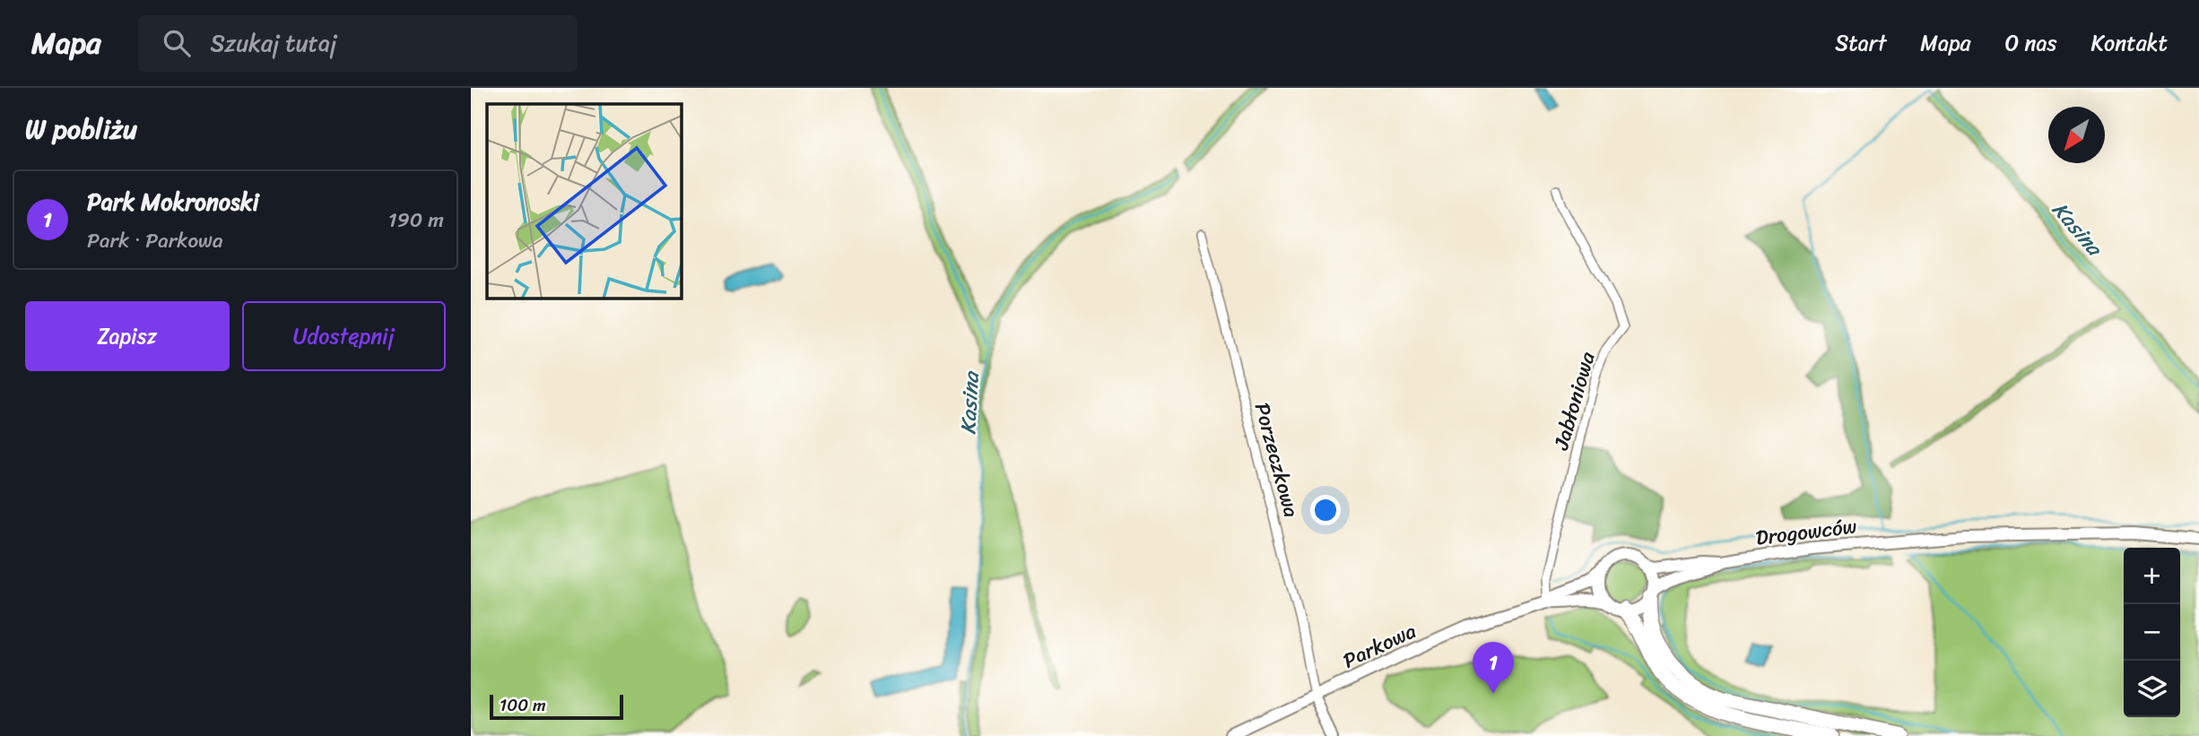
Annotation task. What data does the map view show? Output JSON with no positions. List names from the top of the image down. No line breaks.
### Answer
{"streets":{"main road":["Drogowców","Parkowa"],"street":["Jabłoniowa","Porzeczkowa"]},"crossings":[["Jabłoniowa","Parkowa"],["Porzeczkowa","Parkowa"],["Drogowców","Parkowa"]],"water":["Kasina"],"scale_bar":"100 m","north":"bottom left","page":{"header":"Mapa","search":"Szukaj tutaj","nav":["Start","Mapa","O nas","Kontakt"],"heading":"W pobliżu","list":[{"mark":"1","name":"Park Mokronoski","note":"Park · Parkowa","value":"190 m"}],"buttons":["Zapisz","Udostępnij"],"map_buttons":["+","−"],"pins":"1","scale":"100 m"}}
